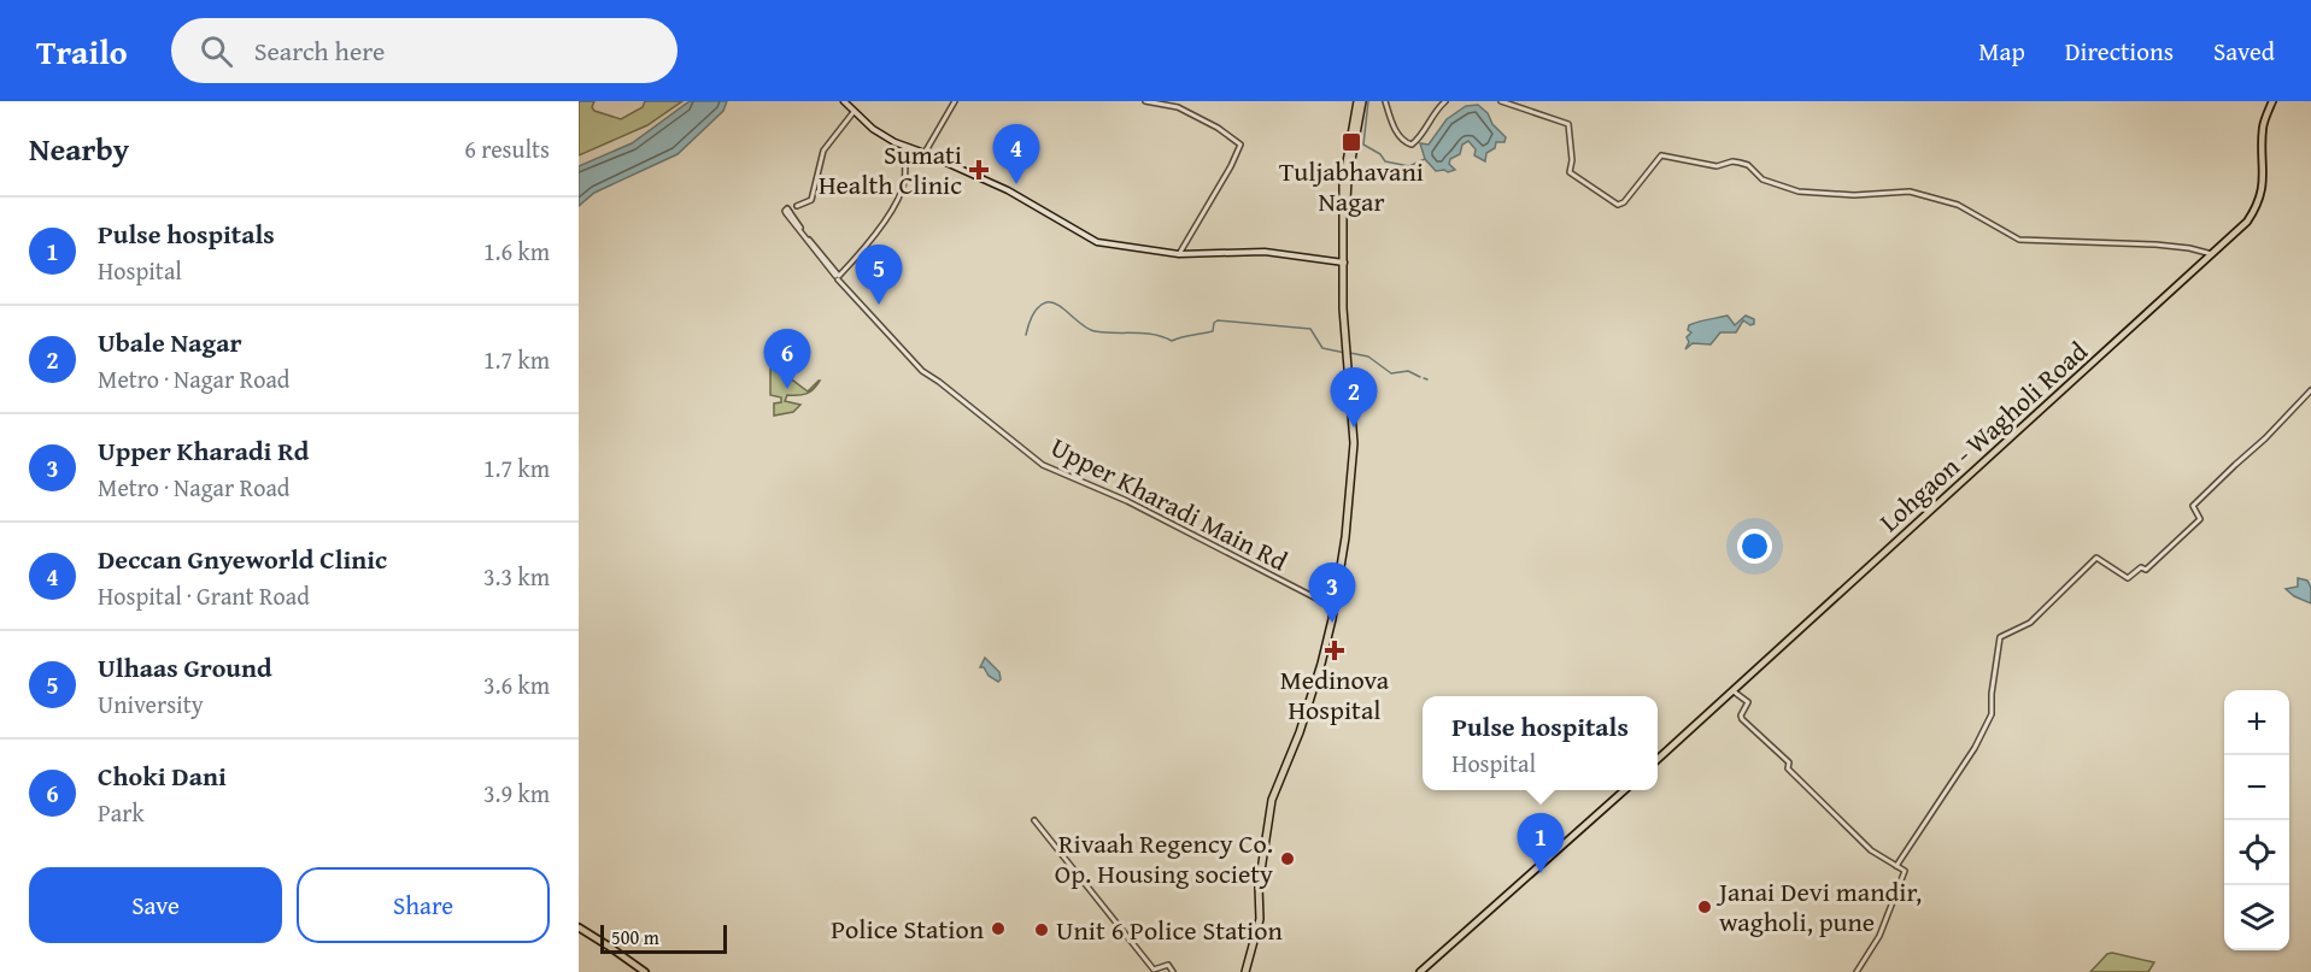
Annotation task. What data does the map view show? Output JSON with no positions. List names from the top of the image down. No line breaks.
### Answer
{"streets":{"main road":["Lohgaon - Wagholi Road"],"street":["Upper Kharadi Main Rd"]},"places":{"transit":["Tuljabhavani Nagar"],"health":["Sumati Health Clinic","Medinova Hospital"],"other":["Rivaah Regency Co. Op. Housing society","Janai Devi mandir, wagholi, pune","Police Station","Unit 6 Police Station"]},"scale_bar":"500 m","page":{"header":"Trailo","search":"Search here","nav":["Map","Directions","Saved"],"heading":["Nearby","6 results"],"pins":["4","5","6","2","3","1"],"list":[{"mark":"1","name":"Pulse hospitals","note":"Hospital","value":"1.6 km"},{"mark":"2","name":"Ubale Nagar","note":"Metro · Nagar Road","value":"1.7 km"},{"mark":"3","name":"Upper Kharadi Rd","note":"Metro · Nagar Road","value":"1.7 km"},{"mark":"4","name":"Deccan Gnyeworld Clinic","note":"Hospital · Grant Road","value":"3.3 km"},{"mark":"5","name":"Ulhaas Ground","note":"University","value":"3.6 km"},{"mark":"6","name":"Choki Dani","note":"Park","value":"3.9 km"}],"map_buttons":["+","−"],"popup":["Pulse hospitals","Hospital"],"buttons":["Save","Share"],"scale":"500 m"}}
